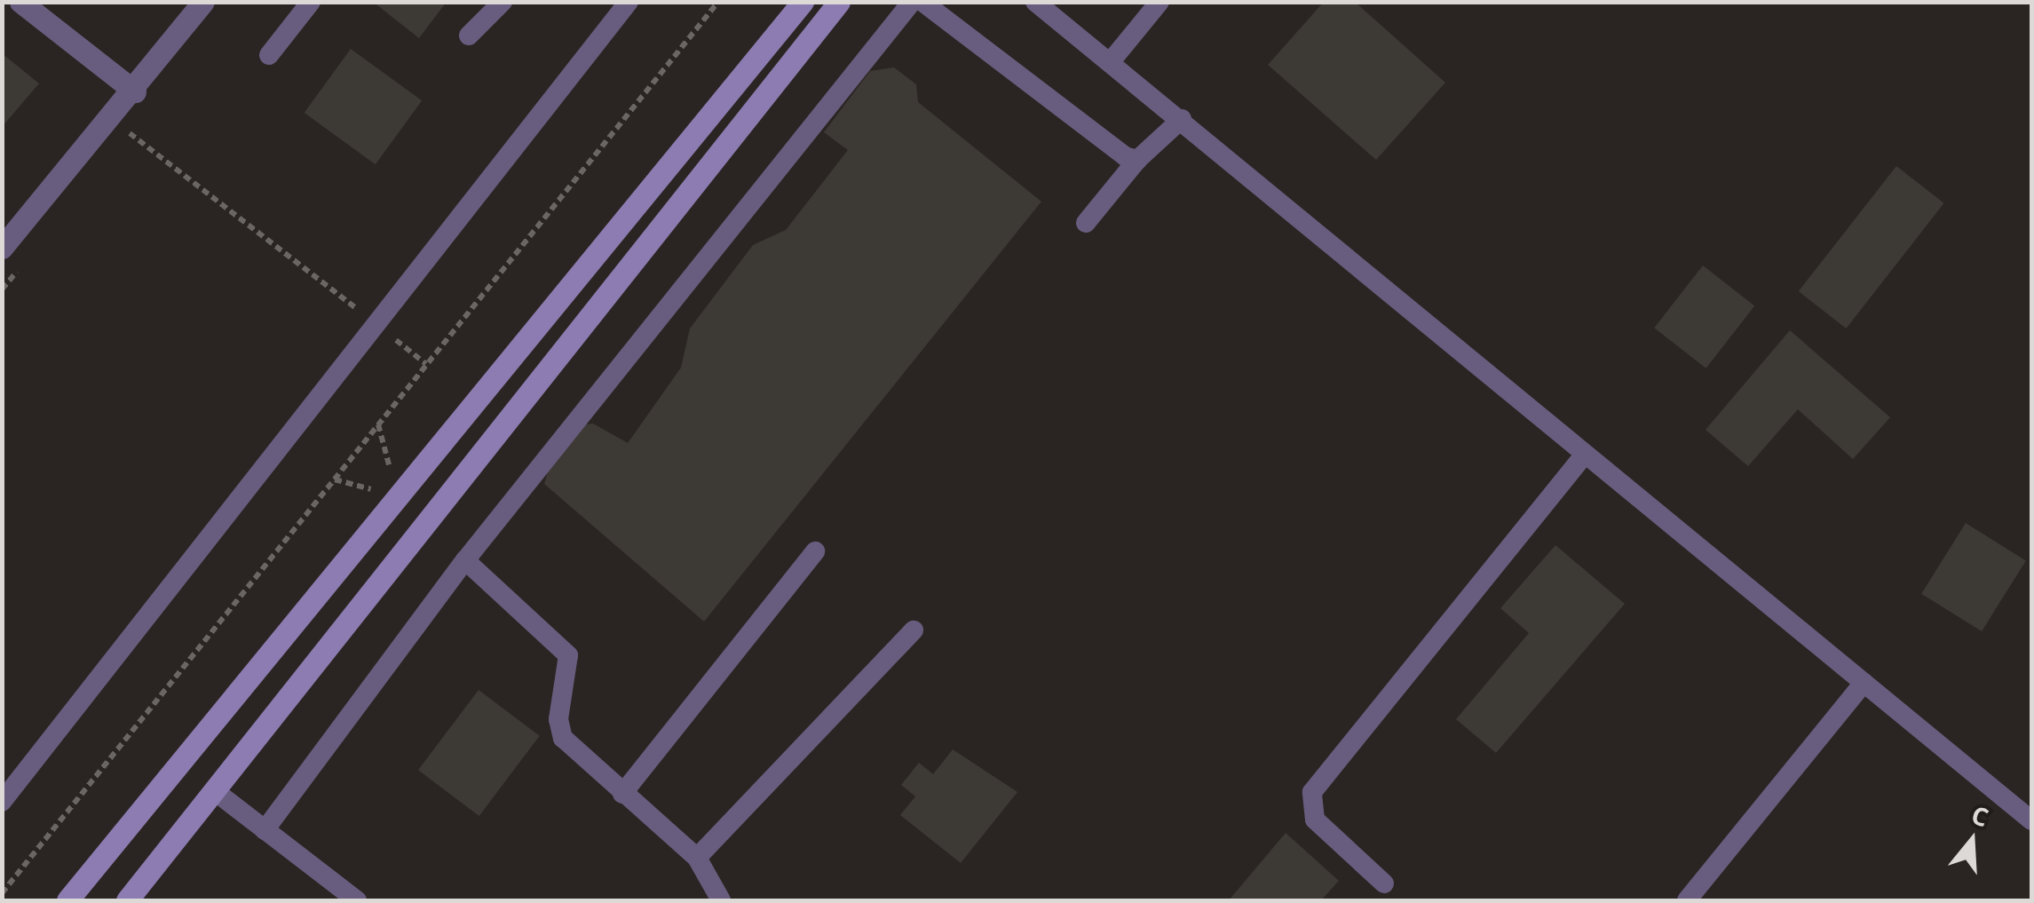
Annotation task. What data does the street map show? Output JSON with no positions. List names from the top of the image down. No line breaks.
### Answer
{"north":"top"}
